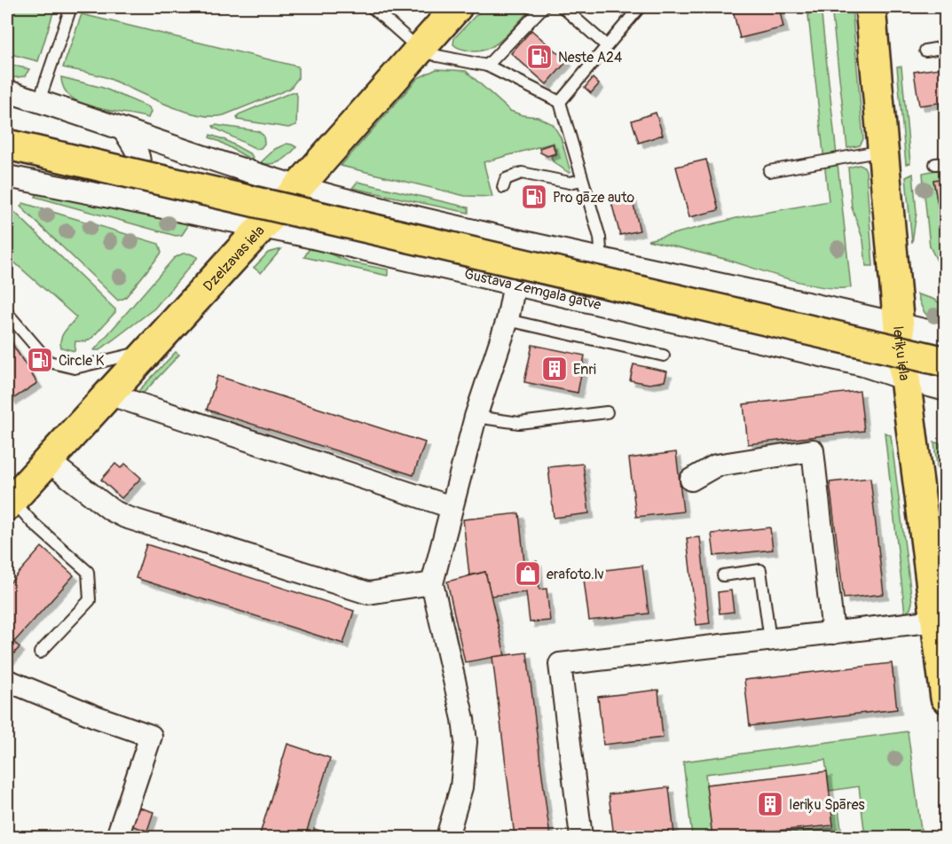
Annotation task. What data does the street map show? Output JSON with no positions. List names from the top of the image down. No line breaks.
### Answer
{"streets":{"main road":["Dzelzavas iela","Gustava Zemgala gatve","Ieriķu iela"]},"crossings":[["Dzelzavas iela","Gustava Zemgala gatve"],["Gustava Zemgala gatve","Ieriķu iela"]],"places":{"fuel station":["Neste A24","Pro gāze auto","Circle K"],"building":["Enri","Ieriķu Spāres"],"shop":["erafoto.lv"]}}
